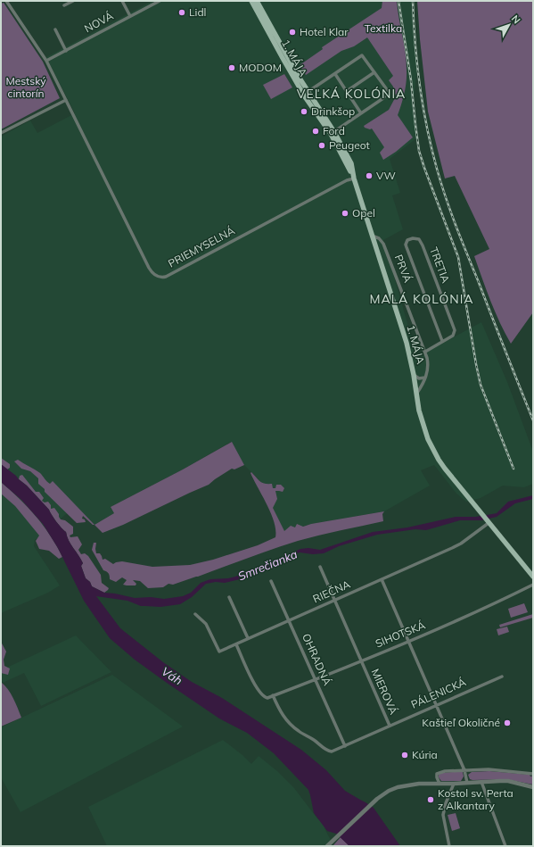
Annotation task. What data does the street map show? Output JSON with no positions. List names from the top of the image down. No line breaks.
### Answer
{"streets":{"main road":["1. MÁJA"],"street":["NOVÁ","PRIEMYSELNÁ","TRETIA","PRVÁ","RIEČNA","SIHOTSKÁ","OHRADNÁ","MIEROVÁ","PÁLENICKÁ"]},"crossings":[["NOVÁ","PRIEMYSELNÁ"],["1. MÁJA","PRIEMYSELNÁ"],["1. MÁJA","PRVÁ"],["1. MÁJA","RIEČNA"],["RIEČNA","OHRADNÁ"],["RIEČNA","MIEROVÁ"],["SIHOTSKÁ","OHRADNÁ"],["SIHOTSKÁ","MIEROVÁ"],["SIHOTSKÁ","PÁLENICKÁ"],["OHRADNÁ","PÁLENICKÁ"],["MIEROVÁ","PÁLENICKÁ"]],"districts":["VEĽKÁ KOLÓNIA","MALÁ KOLÓNIA"],"water":["Smrečianka","Váh"],"parks":["Textilka","Mestský cintorín"],"places":["Lidl","Hotel Klar","MODOM","Drinkšop","Ford","Peugeot","VW","Opel","Kaštieľ Okoličné","Kúria","Kostol sv. Perta z Alkantary"],"north":"top right"}
